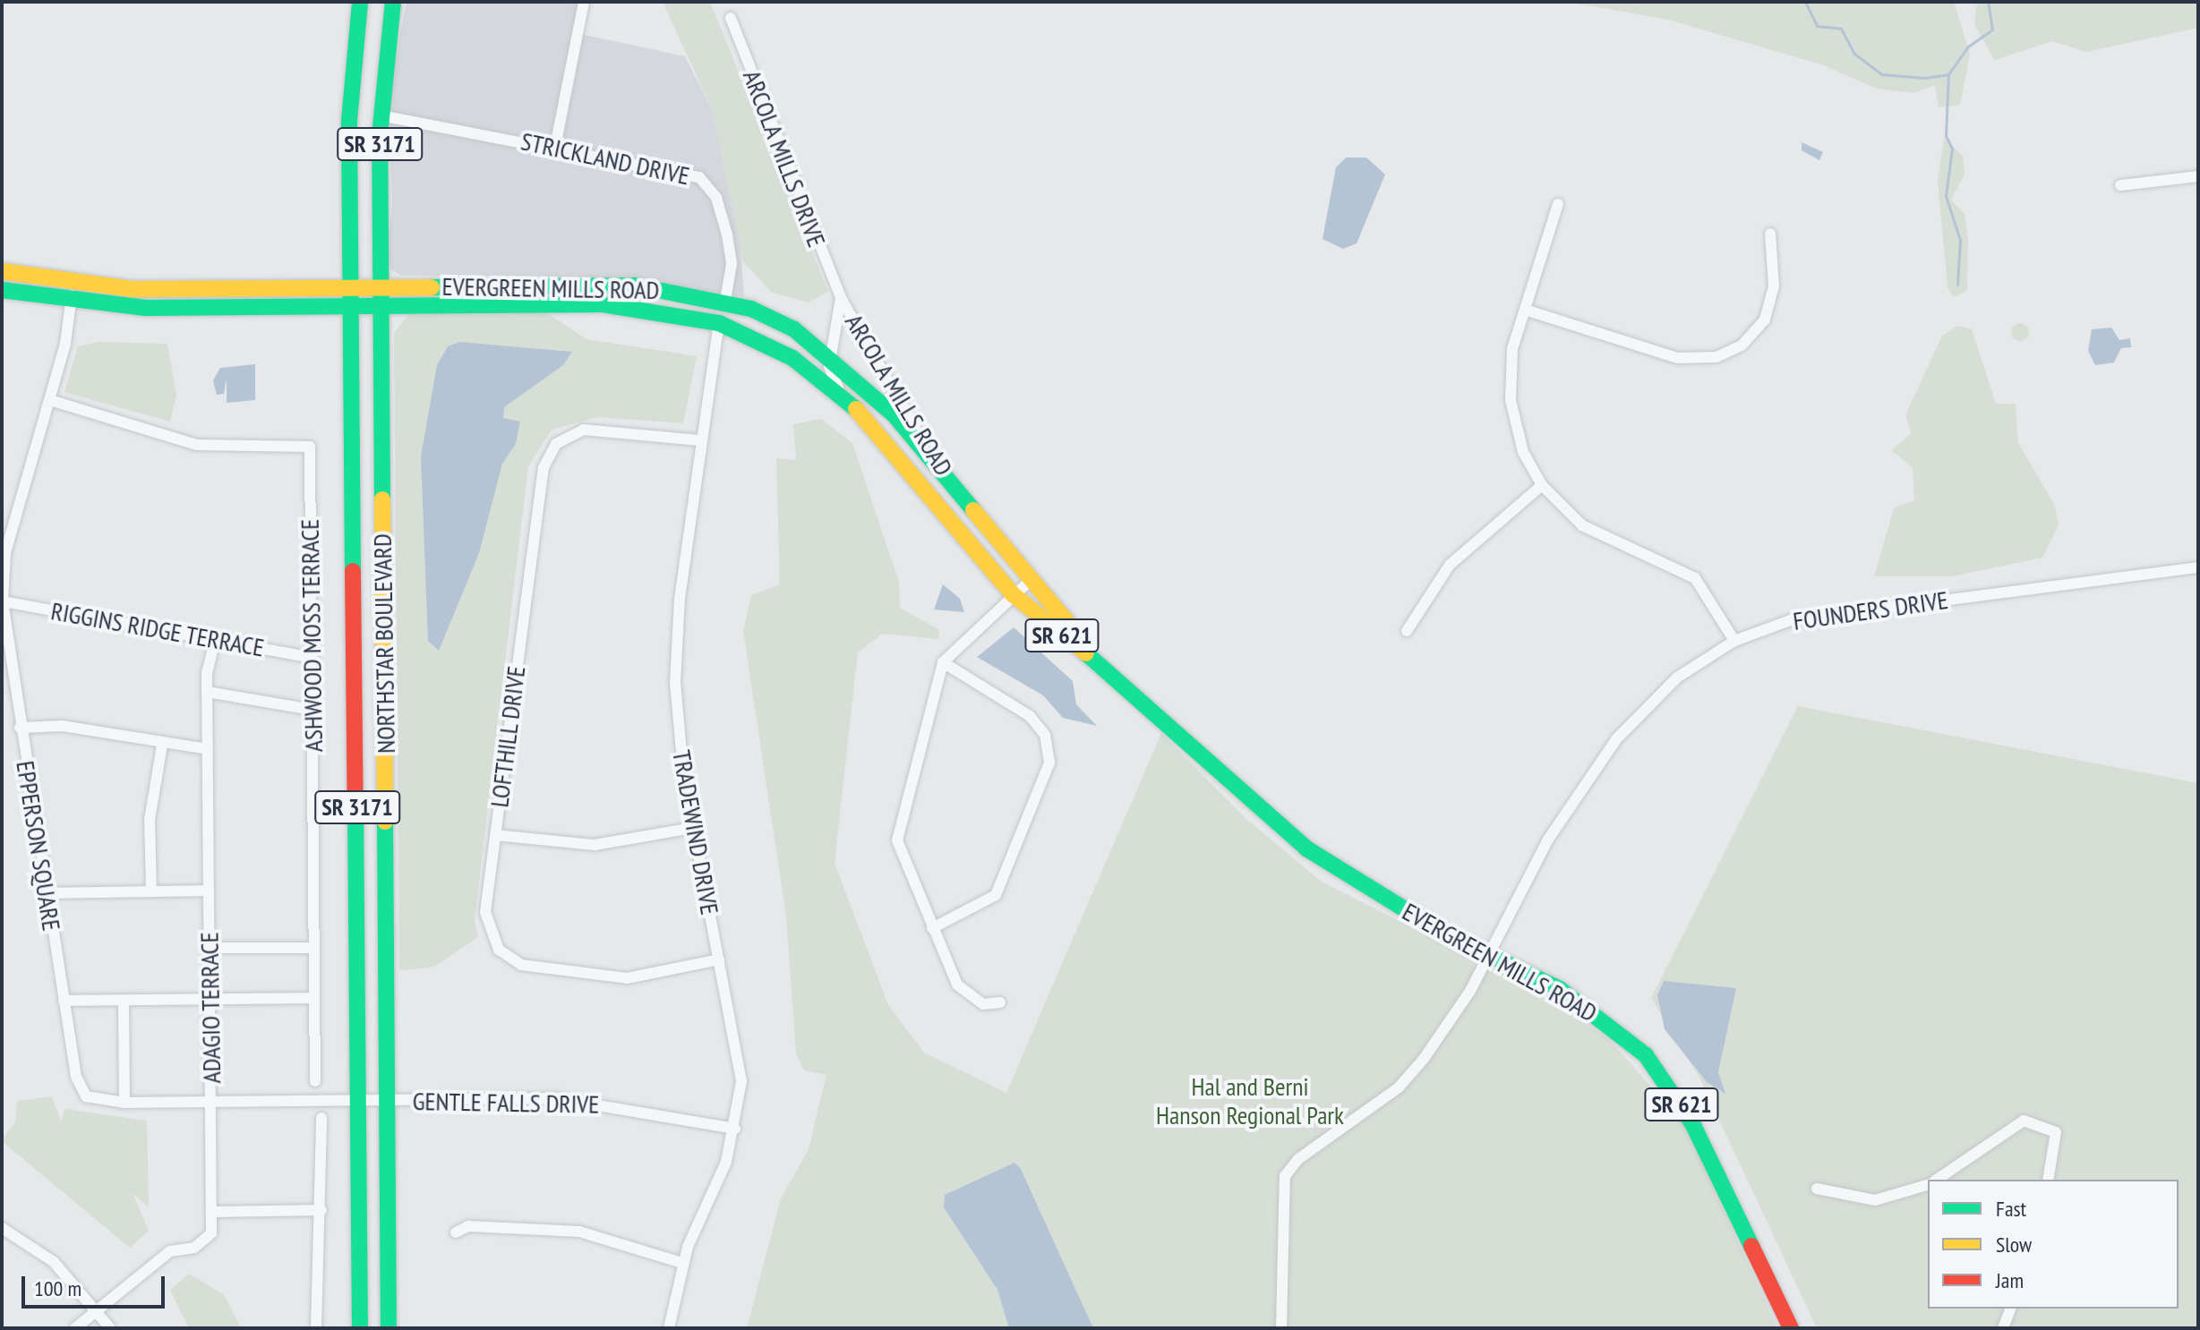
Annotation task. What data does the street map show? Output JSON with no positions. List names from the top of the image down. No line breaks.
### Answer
{"streets":{"main road":["SR 3171","EVERGREEN MILLS ROAD","SR 621","NORTHSTAR BOULEVARD"],"street":["STRICKLAND DRIVE","ARCOLA MILLS DRIVE","ARCOLA MILLS ROAD","FOUNDERS DRIVE","RIGGINS RIDGE TERRACE","ASHWOOD MOSS TERRACE","LOFTHILL DRIVE","TRADEWIND DRIVE","EPPERSON SQUARE","ADAGIO TERRACE","GENTLE FALLS DRIVE"]},"crossings":[["STRICKLAND DRIVE","EVERGREEN MILLS ROAD"],["STRICKLAND DRIVE","NORTHSTAR BOULEVARD"],["ARCOLA MILLS DRIVE","ARCOLA MILLS ROAD"],["EVERGREEN MILLS ROAD","ARCOLA MILLS ROAD"],["EVERGREEN MILLS ROAD","FOUNDERS DRIVE"],["EVERGREEN MILLS ROAD","NORTHSTAR BOULEVARD"],["EVERGREEN MILLS ROAD","TRADEWIND DRIVE"],["EVERGREEN MILLS ROAD","EPPERSON SQUARE"],["RIGGINS RIDGE TERRACE","ASHWOOD MOSS TERRACE"],["RIGGINS RIDGE TERRACE","EPPERSON SQUARE"],["RIGGINS RIDGE TERRACE","ADAGIO TERRACE"],["ASHWOOD MOSS TERRACE","EPPERSON SQUARE"],["NORTHSTAR BOULEVARD","EPPERSON SQUARE"],["NORTHSTAR BOULEVARD","GENTLE FALLS DRIVE"],["LOFTHILL DRIVE","TRADEWIND DRIVE"],["TRADEWIND DRIVE","GENTLE FALLS DRIVE"],["EPPERSON SQUARE","ADAGIO TERRACE"],["EPPERSON SQUARE","GENTLE FALLS DRIVE"]],"parks":["Hal and Berni Hanson Regional Park"],"legend":["Fast","Slow","Jam"],"scale_bar":"100 m"}
